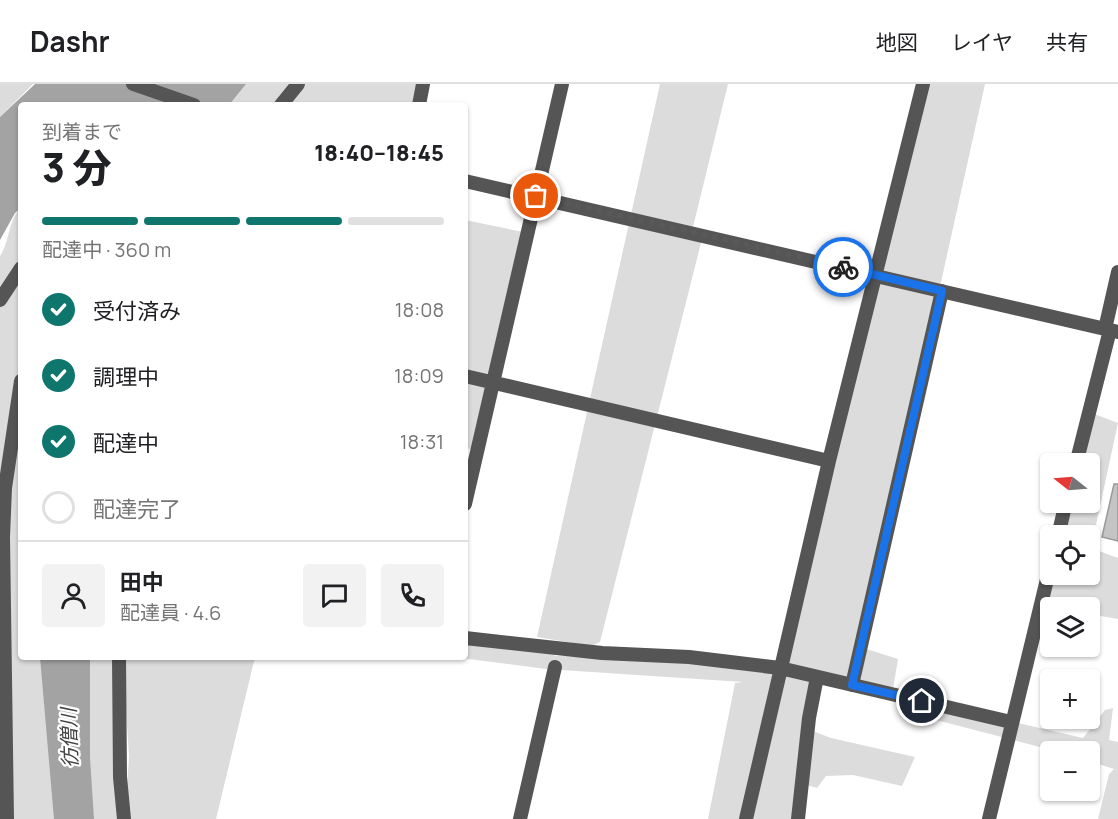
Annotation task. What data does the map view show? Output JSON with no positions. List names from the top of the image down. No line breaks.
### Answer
{"water":["彷僧川"],"north":"left","page":{"header":"Dashr","nav":["地図","レイヤ","共有"],"heading":["3 分","到着まで","18:40–18:45"],"panel":["田中","配達員 · 4.6"],"bar":"配達中 · 360 m","list":[["受付済み","18:08"],["調理中","18:09"],["配達中","18:31"],"配達完了"],"map_buttons":["+","−"]}}
